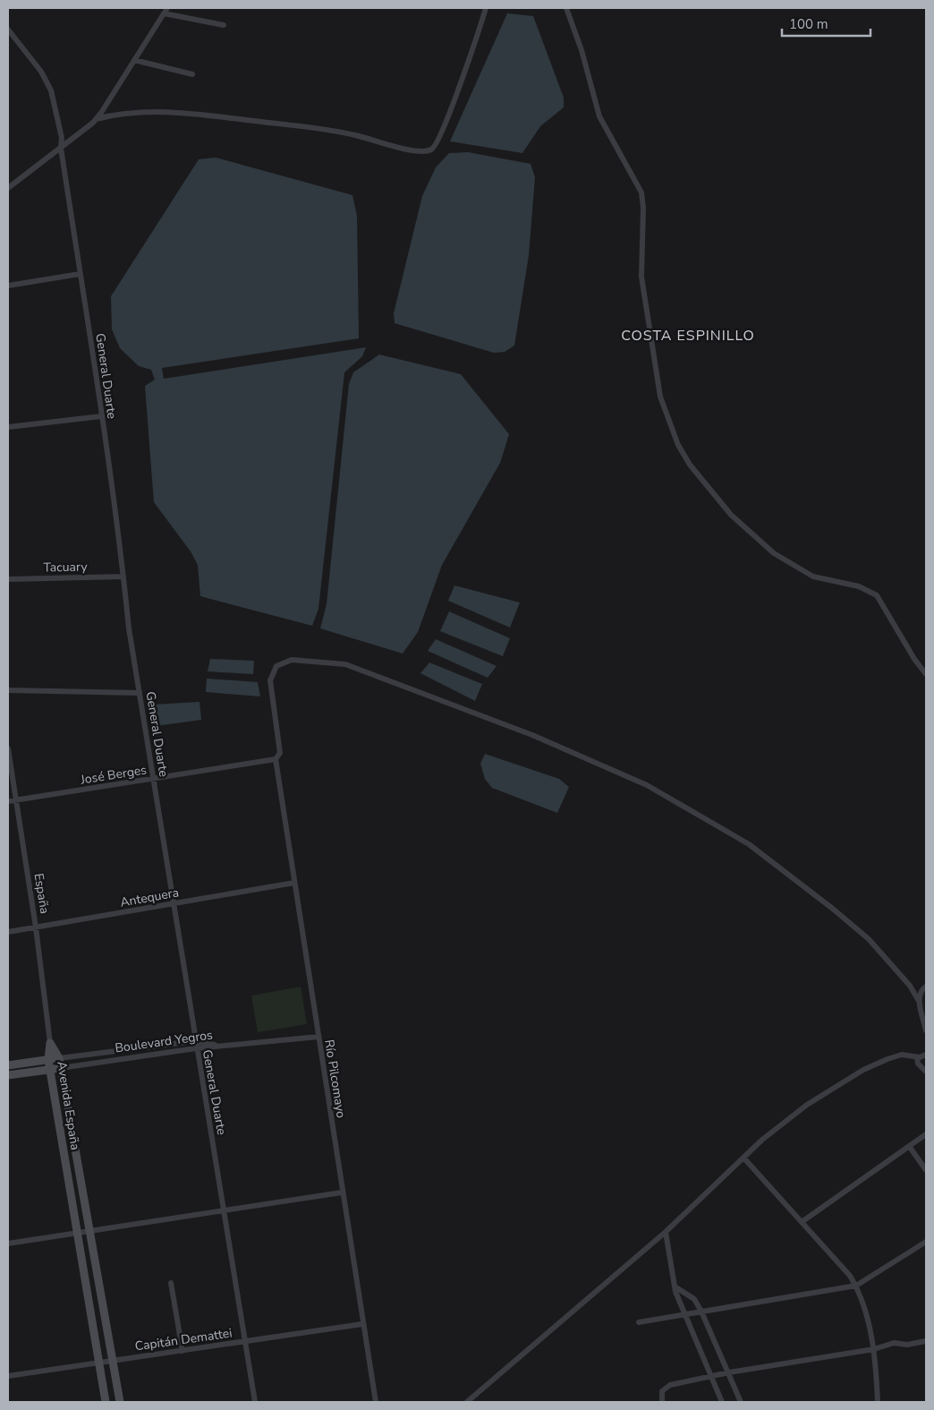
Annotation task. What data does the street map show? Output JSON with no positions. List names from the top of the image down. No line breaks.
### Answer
{"streets":{"street":["General Duarte","Tacuary","José Berges","España","Antequera","Boulevard Yegros","Río Pilcomayo","Avenida España","Capitán Demattei"]},"crossings":[["General Duarte","Tacuary"],["General Duarte","José Berges"],["General Duarte","Antequera"],["General Duarte","Boulevard Yegros"],["General Duarte","Capitán Demattei"],["José Berges","España"],["José Berges","Río Pilcomayo"],["España","Antequera"],["España","Avenida España"],["Antequera","Río Pilcomayo"],["Boulevard Yegros","Avenida España"],["Río Pilcomayo","Capitán Demattei"],["Avenida España","Capitán Demattei"]],"districts":["COSTA ESPINILLO"],"scale_bar":"100 m"}
